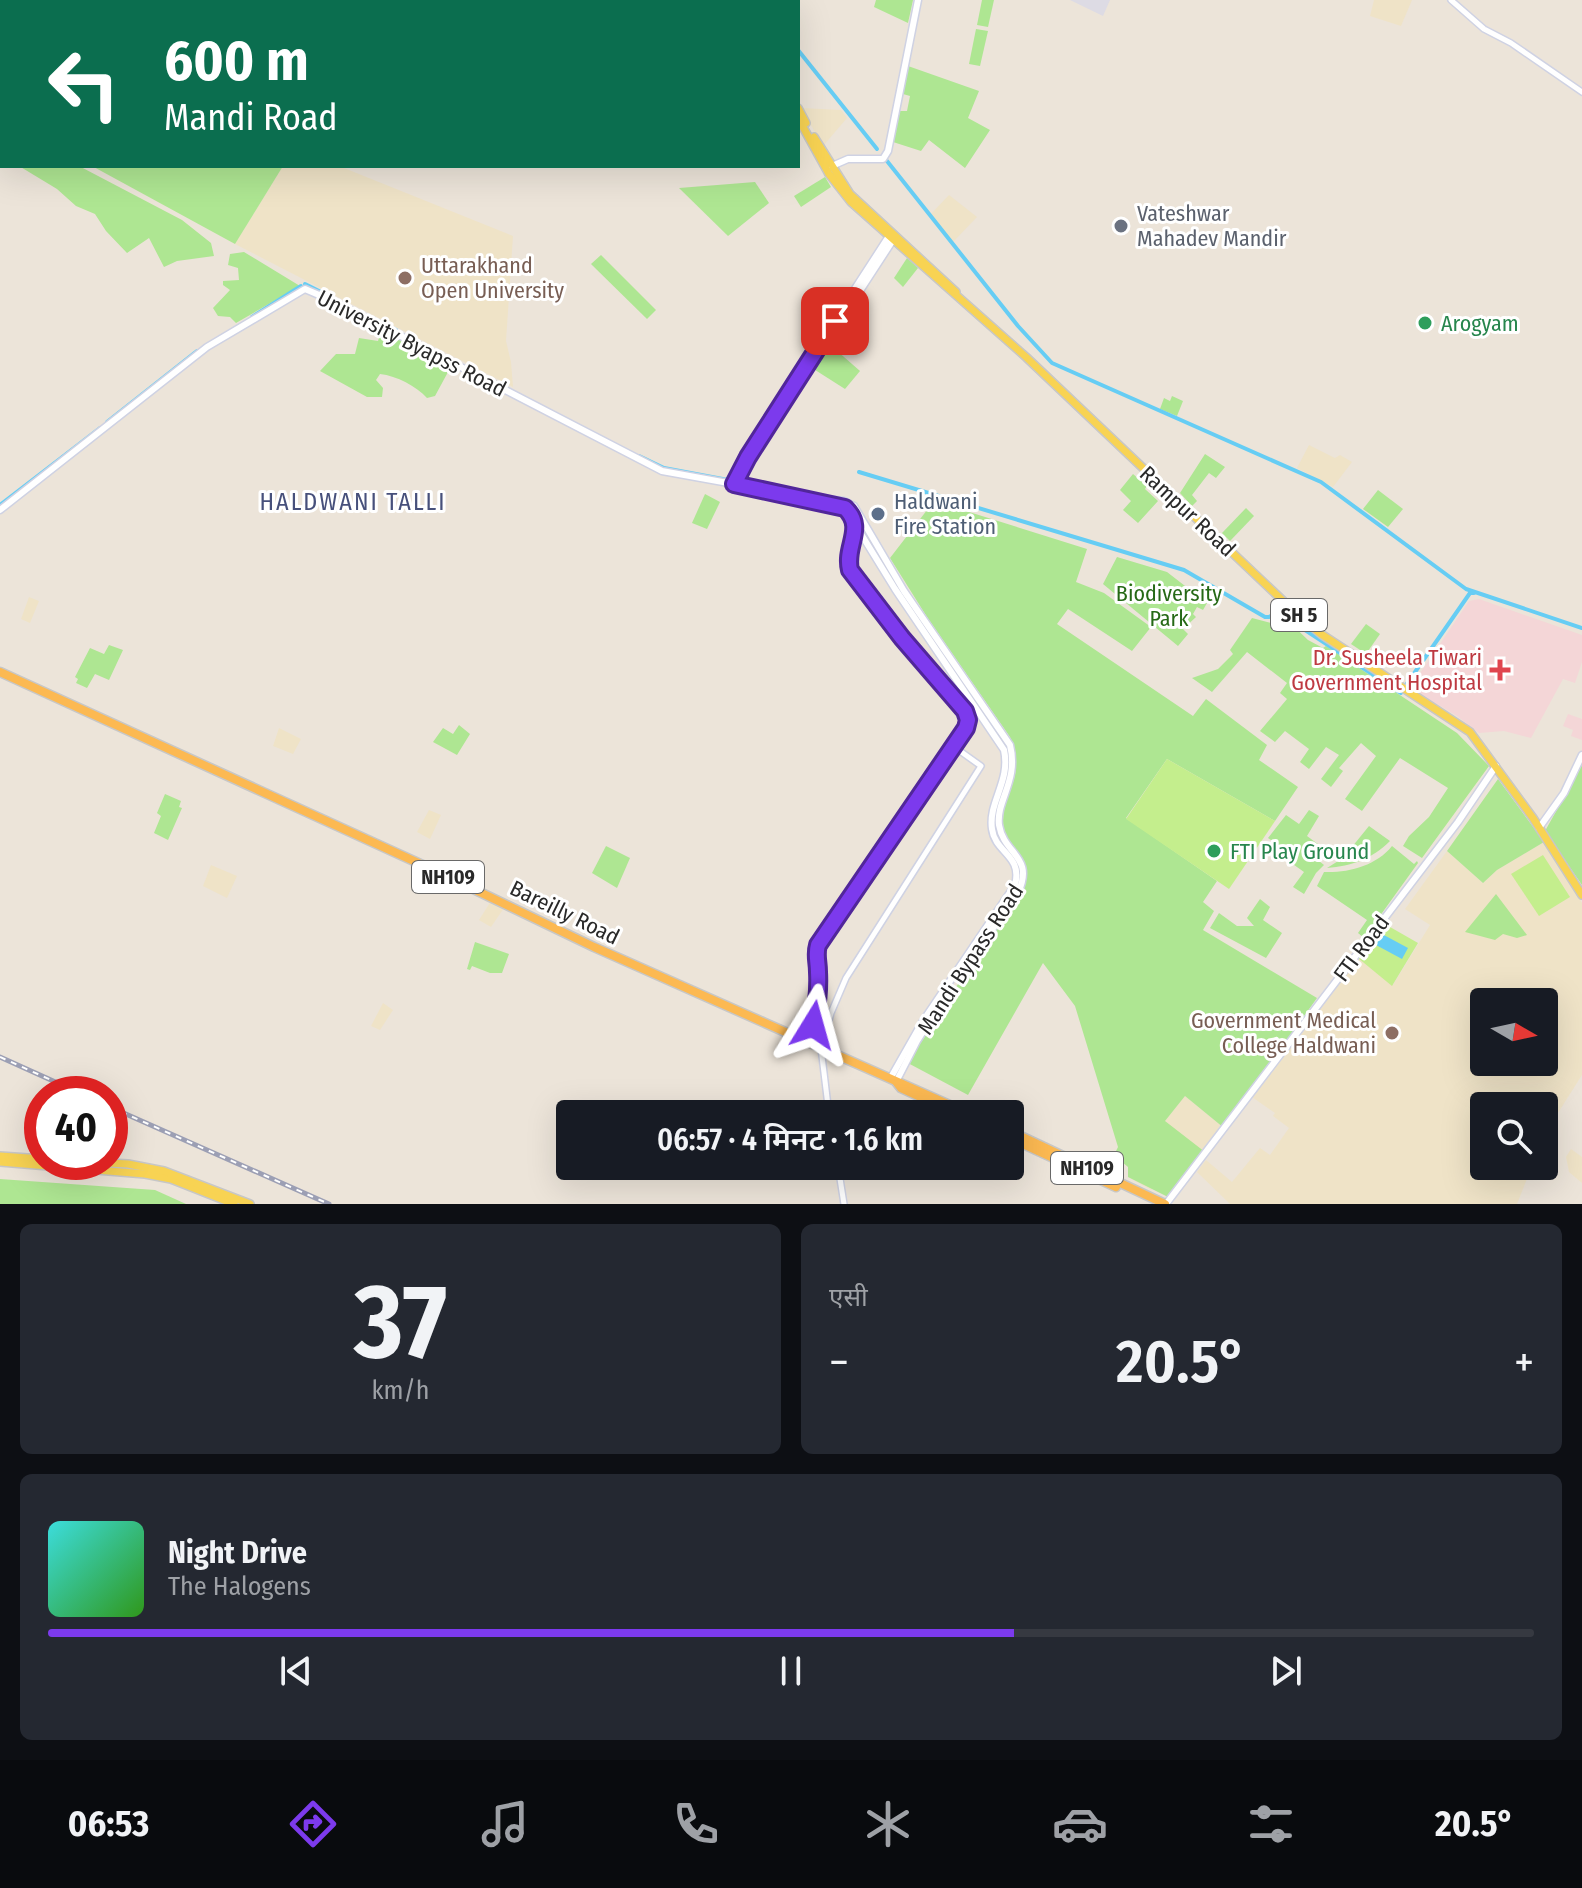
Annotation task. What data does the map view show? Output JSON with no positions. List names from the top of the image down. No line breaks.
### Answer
{"streets":{"highway":["NH109","Bareilly Road"],"main road":["University Byapss Road","Rampur Road","SH 5","FTI Road","Mandi Bypass Road"]},"crossings":[["University Byapss Road","Mandi Bypass Road"],["Rampur Road","FTI Road"],["NH109","FTI Road"],["Bareilly Road","Mandi Bypass Road"]],"districts":["HALDWANI TALLI"],"parks":["Biodiversity Park"],"places":{"other":["Vateshwar Mahadev Mandir","Uttarakhand Open University","Arogyam","Haldwani Fire Station","FTI Play Ground","Government Medical College Haldwani"],"health":["Dr. Susheela Tiwari Government Hospital"]},"north":"right","page":{"turn":["600 m","Mandi Road"],"limit":"40","trip":"06:57 · 4 मिनट · 1.6 km","tile":[["37","km/h"],"एसी"],"heat":["−","20.5°","+"],"song":["Night Drive","The Halogens"],"tabs":["06:53","20.5°"]}}
